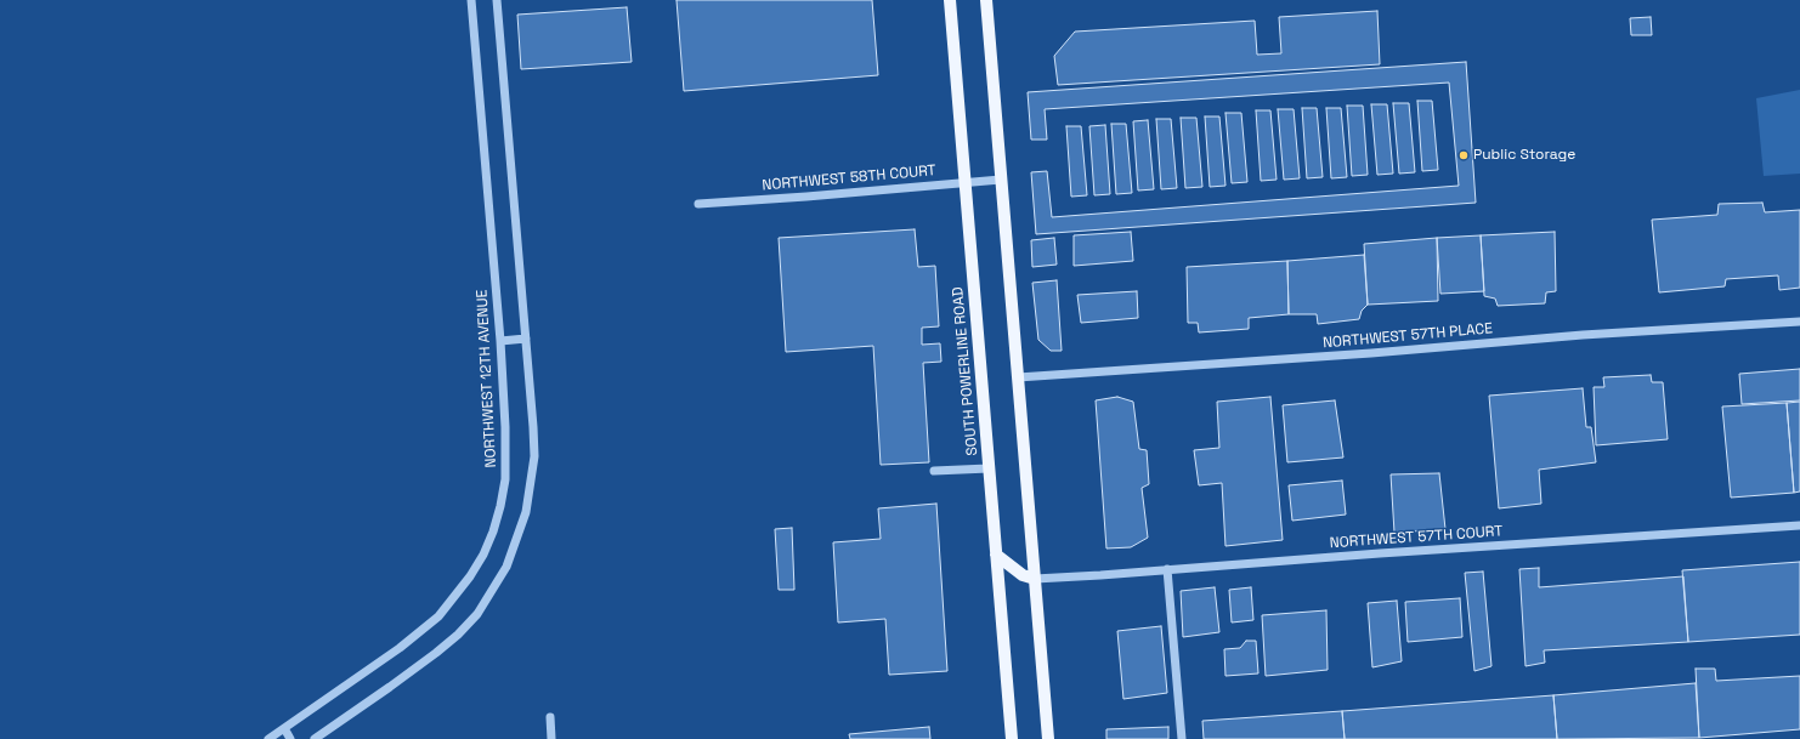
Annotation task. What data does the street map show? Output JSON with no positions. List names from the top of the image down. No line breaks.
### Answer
{"streets":{"main road":["SOUTH POWERLINE ROAD"],"street":["NORTHWEST 58TH COURT","NORTHWEST 57TH PLACE","NORTHWEST 12TH AVENUE","NORTHWEST 57TH COURT"]},"crossings":[["NORTHWEST 58TH COURT","SOUTH POWERLINE ROAD"]],"places":["Public Storage"]}
